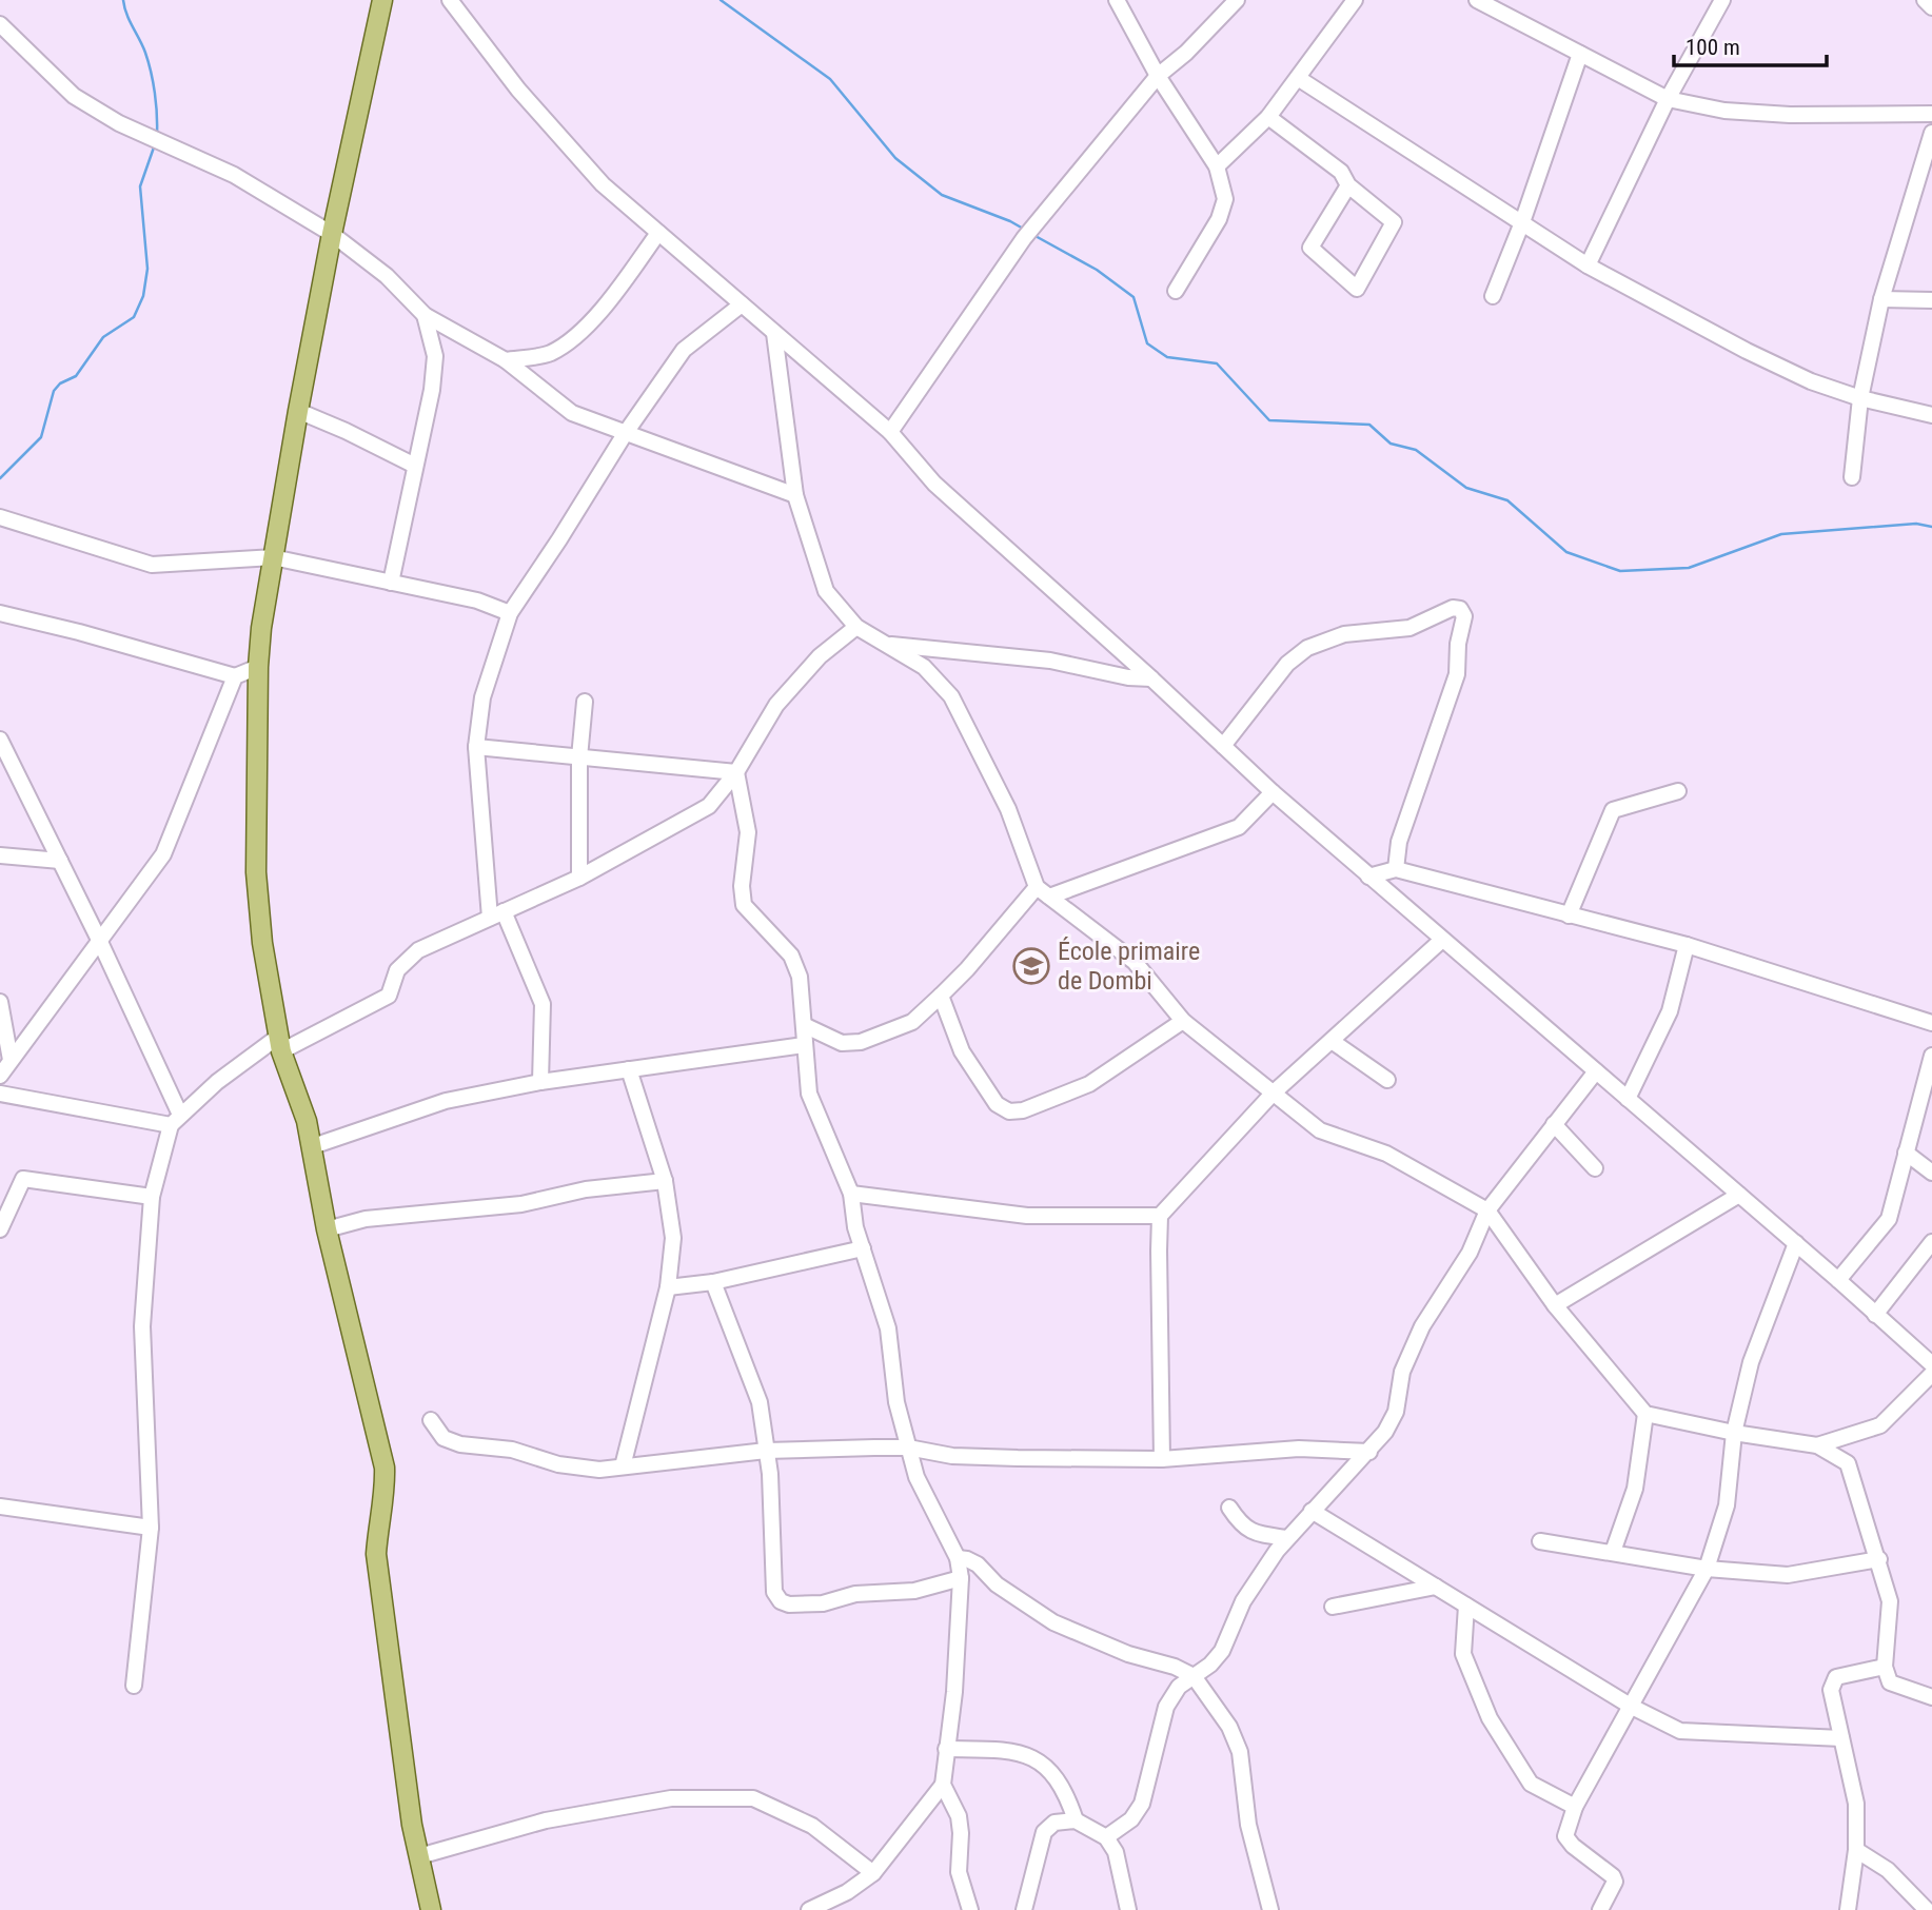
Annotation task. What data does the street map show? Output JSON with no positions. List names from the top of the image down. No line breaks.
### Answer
{"places":{"school or university":["École primaire de Dombi"]},"scale_bar":"100 m"}
